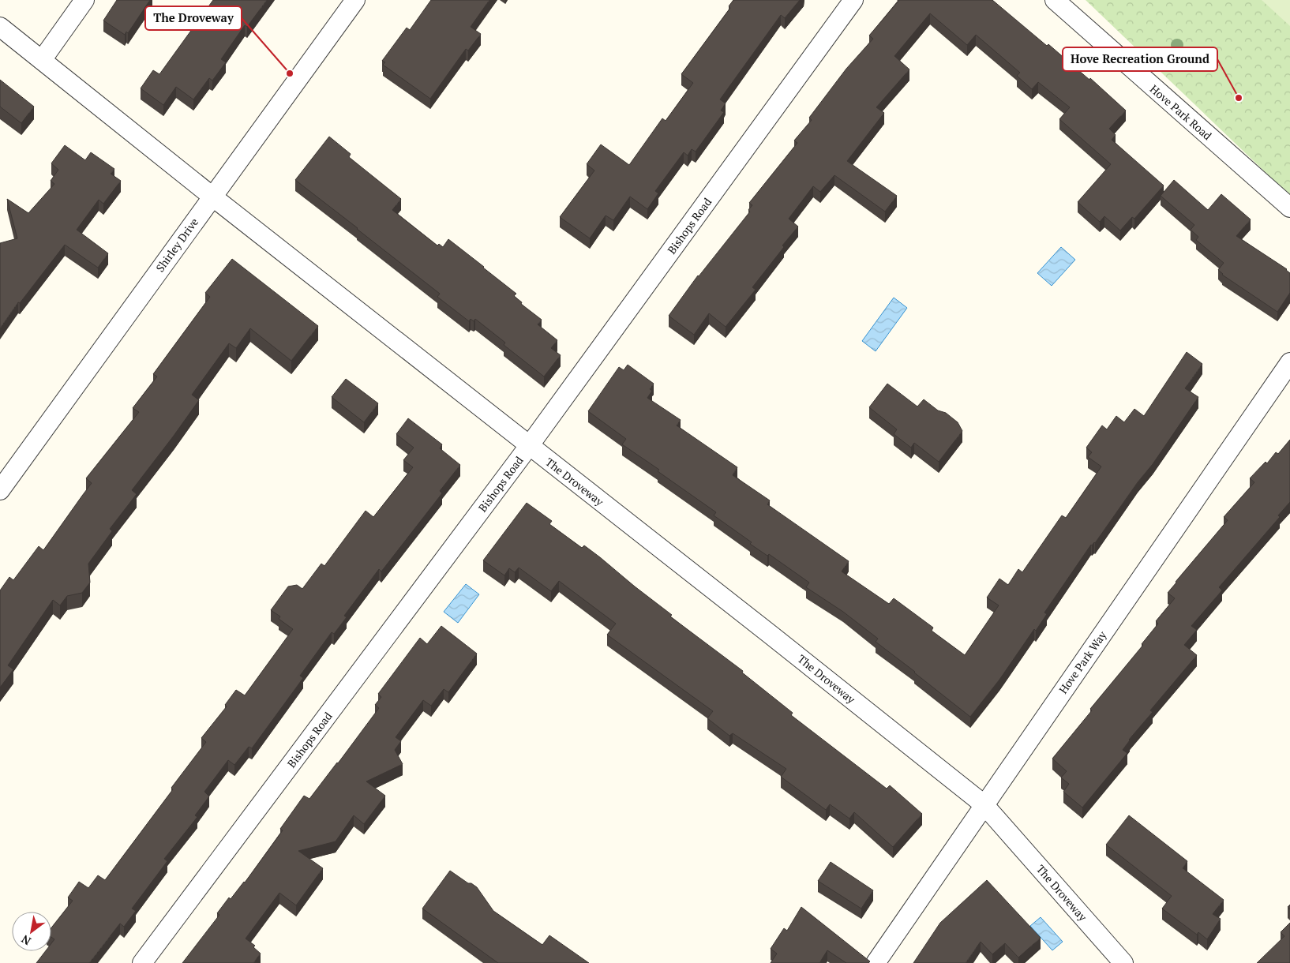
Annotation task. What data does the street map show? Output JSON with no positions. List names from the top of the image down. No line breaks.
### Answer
{"streets":{"street":["Hove Park Road","Bishops Road","Shirley Drive","The Droveway","Hove Park Way"]},"crossings":[["Bishops Road","The Droveway"],["Shirley Drive","The Droveway"],["The Droveway","Hove Park Way"]],"places":["The Droveway","Hove Recreation Ground"],"north":"bottom left"}
